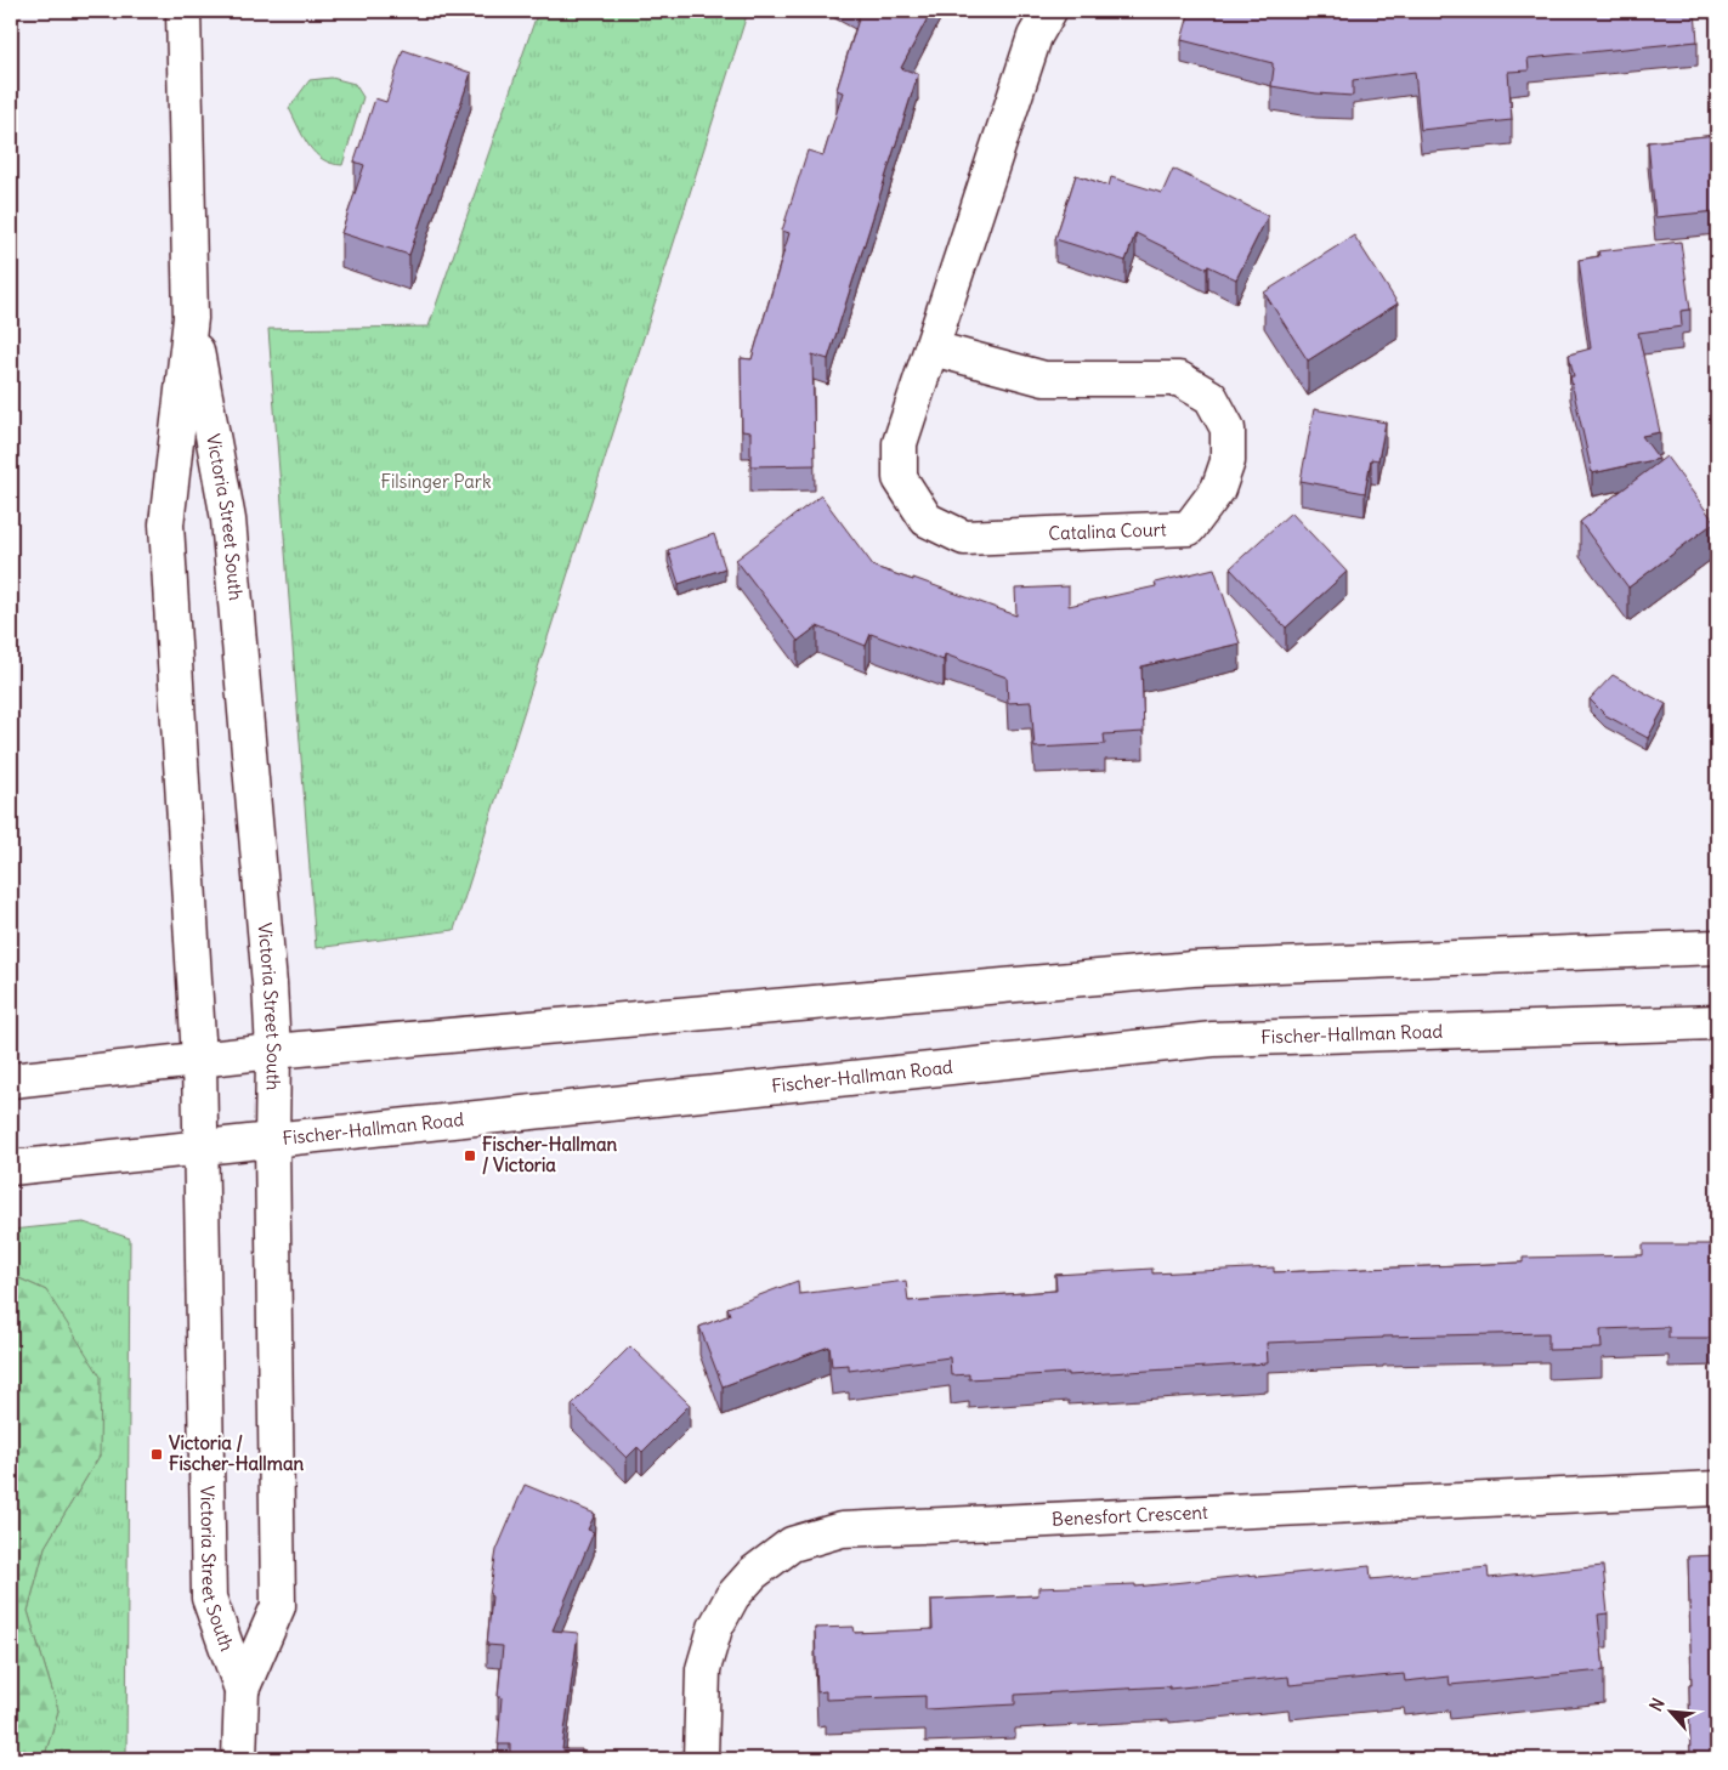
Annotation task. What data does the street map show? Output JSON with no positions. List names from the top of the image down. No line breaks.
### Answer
{"streets":{"main road":["Victoria Street South","Catalina Court","Fischer-Hallman Road","Benesfort Crescent"]},"crossings":[["Victoria Street South","Fischer-Hallman Road"]],"parks":["Filsinger Park"],"places":{"transit":["Fischer-Hallman / Victoria","Victoria / Fischer-Hallman"]},"north":"top left"}
